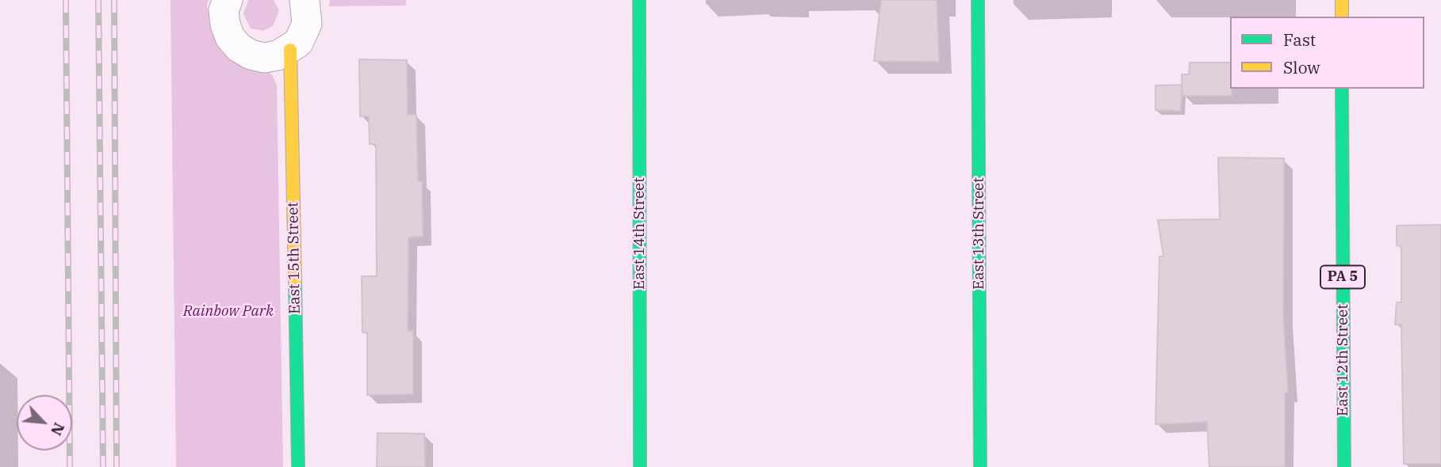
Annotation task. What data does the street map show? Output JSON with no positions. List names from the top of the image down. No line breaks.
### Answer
{"streets":{"street":["East 14th Street","East 13th Street","East 15th Street","PA 5","East 12th Street"]},"parks":["Rainbow Park"],"legend":["Fast","Slow"],"north":"bottom right"}
